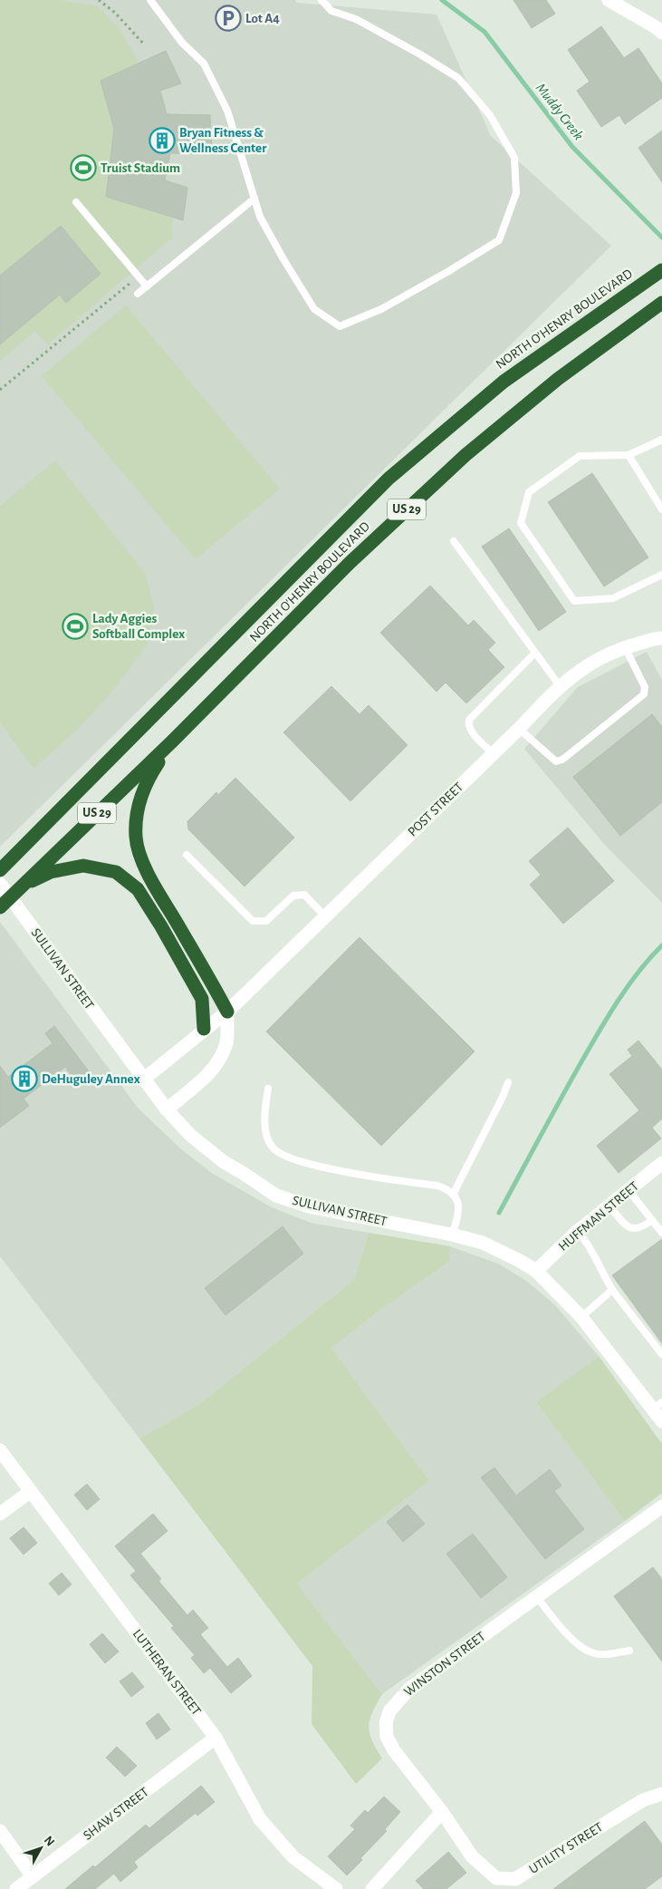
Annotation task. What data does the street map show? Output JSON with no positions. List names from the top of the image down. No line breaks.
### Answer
{"streets":{"highway":["NORTH O'HENRY BOULEVARD","US 29"],"street":["POST STREET","SULLIVAN STREET","HUFFMAN STREET","WINSTON STREET","LUTHERAN STREET","SHAW STREET","UTILITY STREET"]},"crossings":[["POST STREET","SULLIVAN STREET"],["SULLIVAN STREET","HUFFMAN STREET"],["WINSTON STREET","UTILITY STREET"],["LUTHERAN STREET","SHAW STREET"]],"water":["Muddy Creek"],"places":{"parking":["Lot A4"],"building":["Bryan Fitness & Wellness Center","DeHuguley Annex"],"sports":["Truist Stadium","Lady Aggies Softball Complex"]},"north":"top right"}
